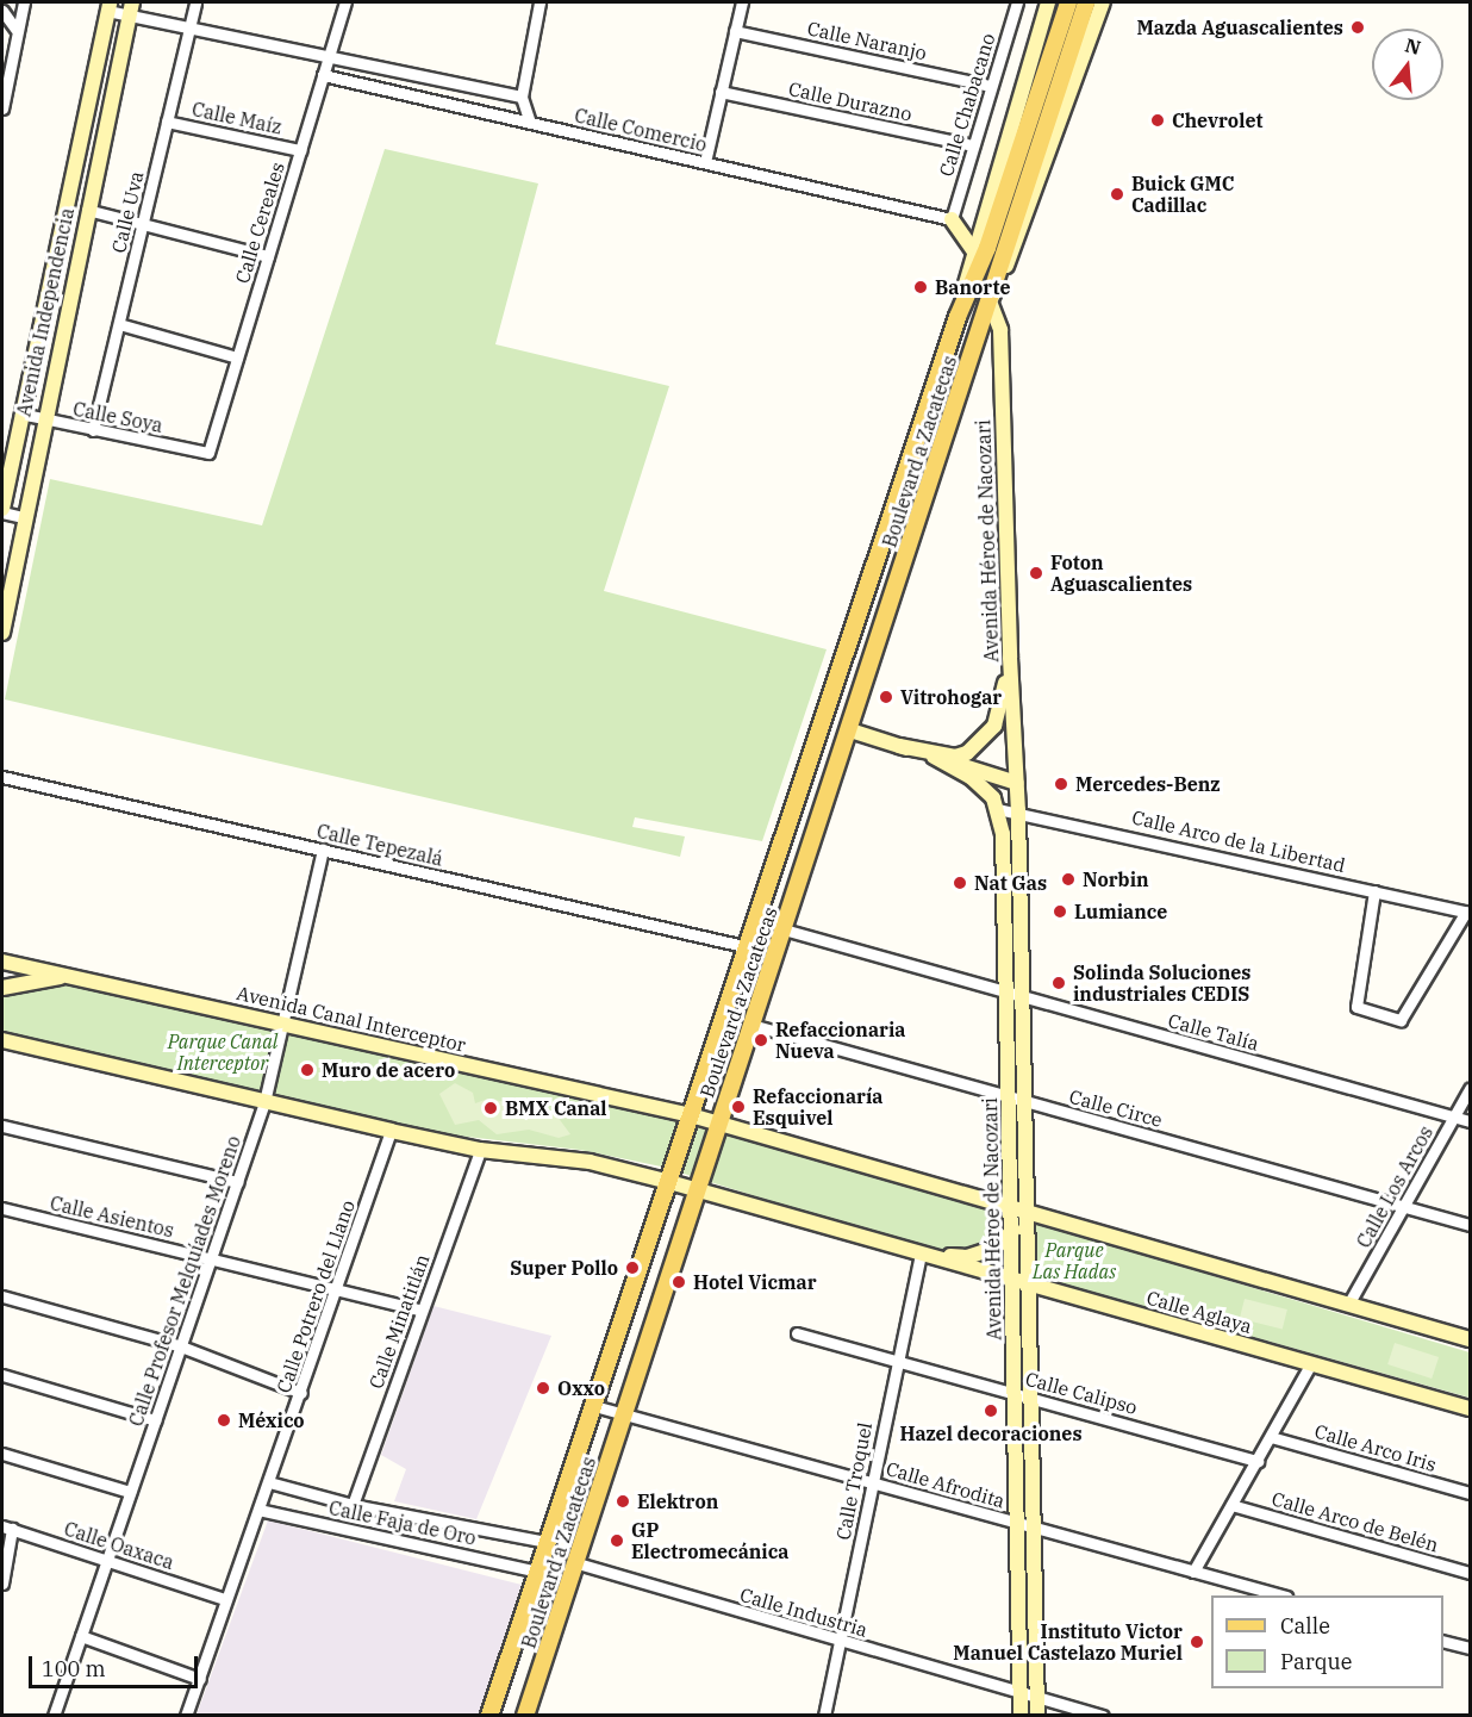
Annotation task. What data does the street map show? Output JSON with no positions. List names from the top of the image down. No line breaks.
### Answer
{"streets":{"main road":["Avenida Independencia","Boulevard a Zacatecas","Avenida Héroe de Nacozari","Avenida Canal Interceptor","Calle Aglaya"],"street":["Calle Naranjo","Calle Durazno","Calle Chabacano","Calle Maíz","Calle Comercio","Calle Uva","Calle Cereales","Calle Soya","Calle Arco de la Libertad","Calle Tepezalá","Calle Talía","Calle Circe","Calle Los Arcos","Calle Asientos","Calle Profesor Melquíades Moreno","Calle Potrero del Llano","Calle Minatitlán","Calle Calipso","Calle Arco Iris","Calle Troquel","Calle Afrodita","Calle Arco de Belén","Calle Faja de Oro","Calle Oaxaca","Calle Industria"]},"crossings":[["Calle Naranjo","Calle Chabacano"],["Calle Durazno","Calle Chabacano"],["Calle Chabacano","Calle Comercio"],["Calle Maíz","Calle Uva"],["Calle Maíz","Calle Cereales"],["Calle Comercio","Calle Cereales"],["Calle Uva","Calle Soya"],["Calle Cereales","Calle Soya"],["Avenida Independencia","Calle Soya"],["Boulevard a Zacatecas","Avenida Héroe de Nacozari"],["Boulevard a Zacatecas","Calle Tepezalá"],["Boulevard a Zacatecas","Avenida Canal Interceptor"],["Boulevard a Zacatecas","Calle Talía"],["Boulevard a Zacatecas","Calle Circe"],["Boulevard a Zacatecas","Calle Aglaya"],["Boulevard a Zacatecas","Calle Afrodita"],["Boulevard a Zacatecas","Calle Faja de Oro"],["Boulevard a Zacatecas","Calle Industria"],["Avenida Héroe de Nacozari","Calle Arco de la Libertad"],["Avenida Héroe de Nacozari","Calle Talía"],["Avenida Héroe de Nacozari","Calle Circe"],["Avenida Héroe de Nacozari","Calle Aglaya"],["Avenida Héroe de Nacozari","Calle Calipso"],["Avenida Héroe de Nacozari","Calle Afrodita"],["Avenida Héroe de Nacozari","Calle Industria"],["Calle Tepezalá","Calle Profesor Melquíades Moreno"],["Avenida Canal Interceptor","Calle Profesor Melquíades Moreno"],["Calle Talía","Calle Los Arcos"],["Calle Circe","Calle Los Arcos"],["Calle Asientos","Calle Profesor Melquíades Moreno"],["Calle Asientos","Calle Potrero del Llano"],["Calle Asientos","Calle Minatitlán"],["Calle Profesor Melquíades Moreno","Calle Oaxaca"],["Calle Potrero del Llano","Calle Faja de Oro"],["Calle Potrero del Llano","Calle Oaxaca"],["Calle Aglaya","Calle Troquel"],["Calle Minatitlán","Calle Faja de Oro"],["Calle Calipso","Calle Troquel"],["Calle Troquel","Calle Afrodita"],["Calle Troquel","Calle Industria"]],"parks":["Parque Canal Interceptor","Parque Las Hadas"],"places":["Mazda Aguascalientes","Chevrolet","Buick GMC Cadillac","Banorte","Foton Aguascalientes","Vitrohogar","Mercedes-Benz","Norbin","Nat Gas","Lumiance","Solinda Soluciones industriales CEDIS","Refaccionaria Nueva","Muro de acero","Refaccionaría Esquivel","BMX Canal","Super Pollo","Hotel Vicmar","Oxxo","Hazel decoraciones","México","Elektron","GP Electromecánica","Instituto Victor Manuel Castelazo Muriel"],"legend":["Calle","Parque"],"scale_bar":"100 m","north":"top"}
